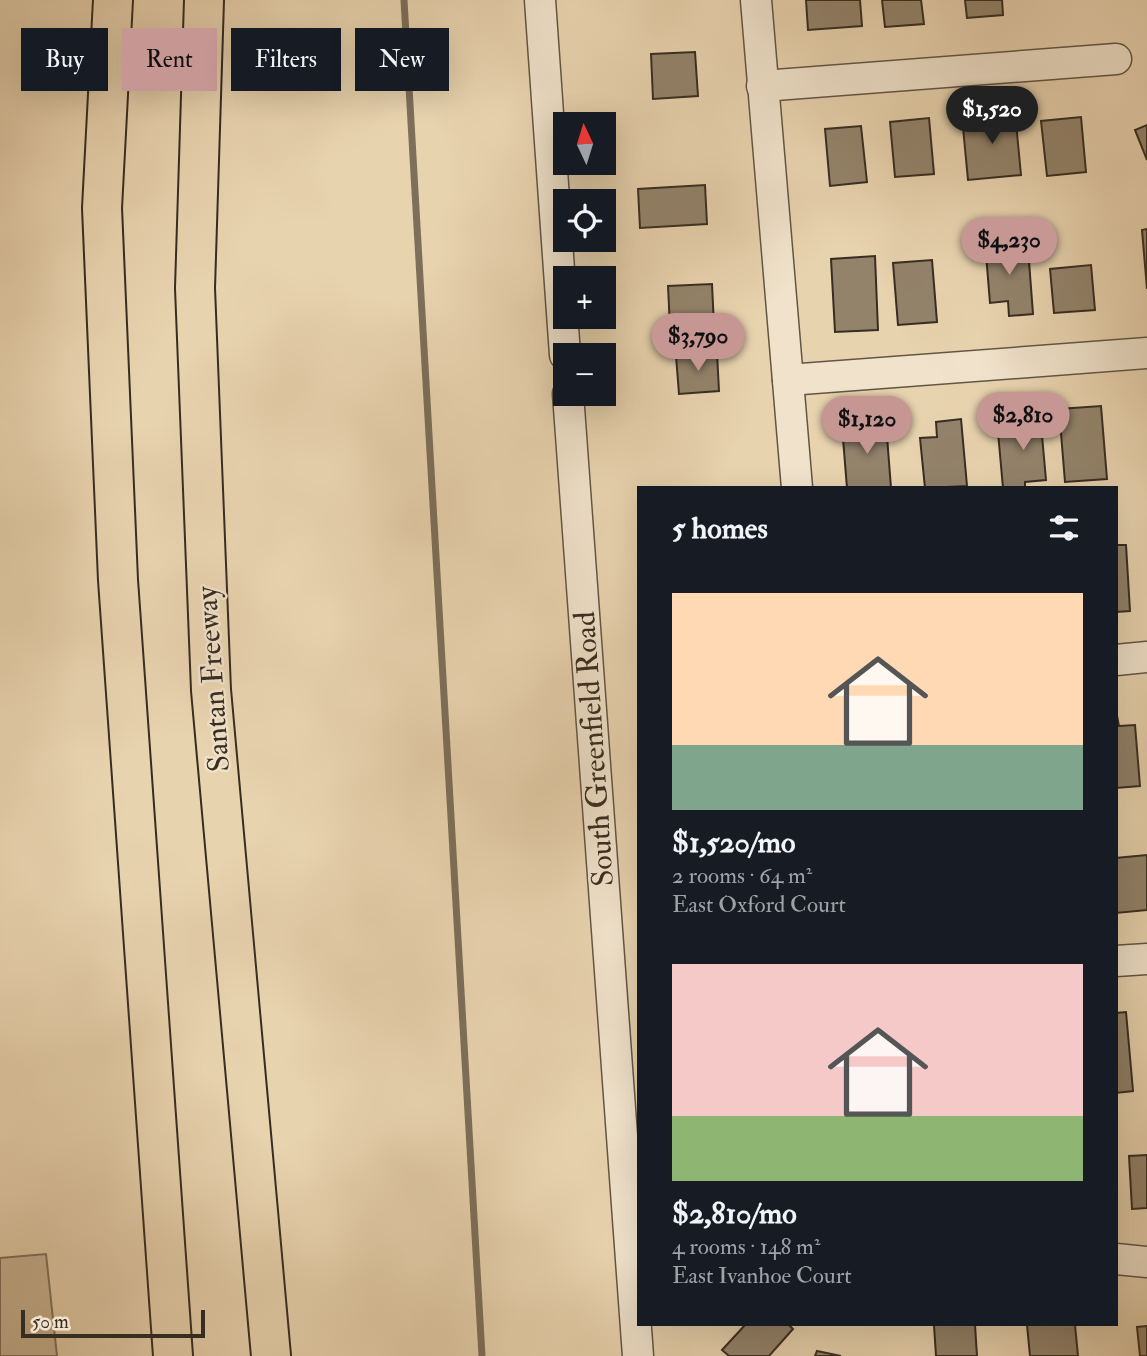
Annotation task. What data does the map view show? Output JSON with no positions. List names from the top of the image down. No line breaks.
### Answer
{"streets":{"highway":["Santan Freeway"],"street":["South Greenfield Road"]},"scale_bar":"50 m","north":"top","page":{"chip":["Buy","Rent","Filters","New"],"price":["$1,520","$4,230","$3,790","$2,810","$1,120"],"map_buttons":["+","−"],"heading":"5 homes","list":[{"name":"$1,520/mo","note":"2 rooms · 64 m² · East Oxford Court"},{"name":"$2,810/mo","note":"4 rooms · 148 m² · East Ivanhoe Court"}],"scale":"50 m"}}
